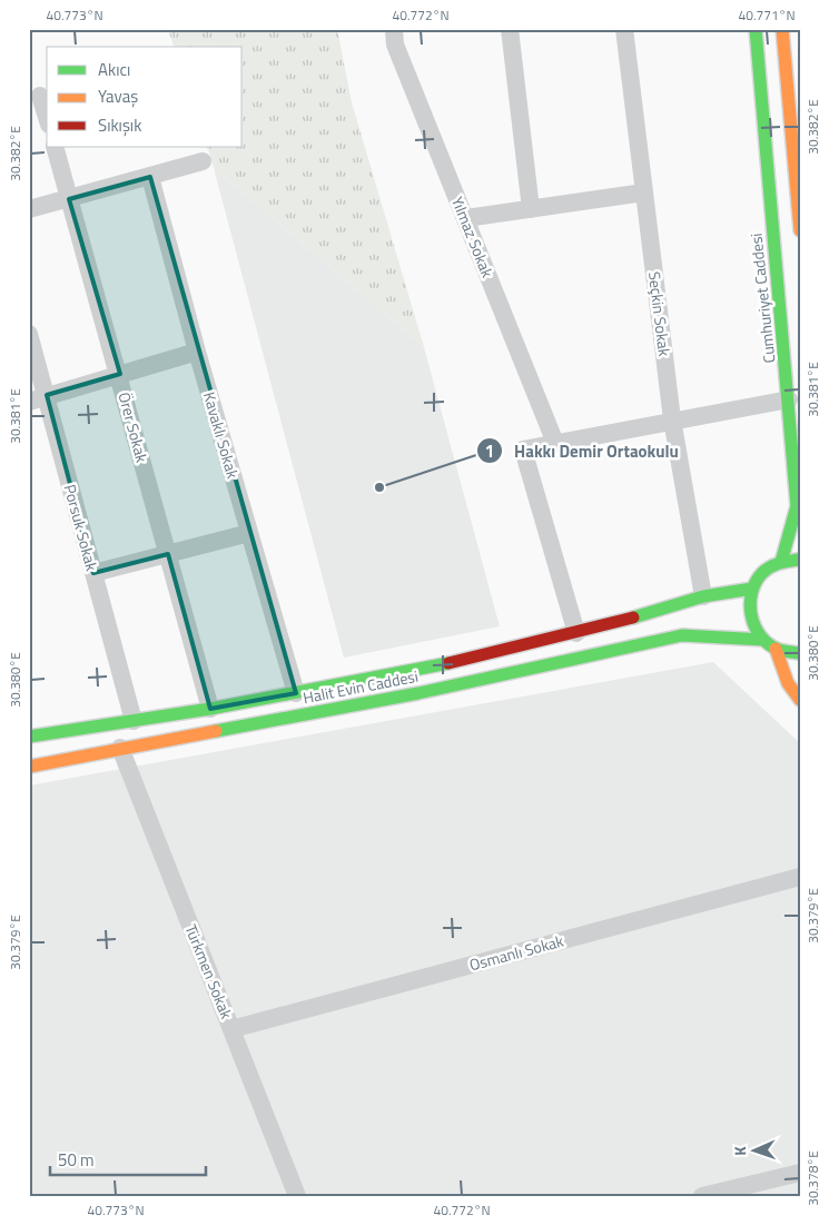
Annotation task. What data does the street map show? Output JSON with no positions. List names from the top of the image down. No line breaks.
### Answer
{"streets":{"main road":["Cumhuriyet Caddesi","Halit Evin Caddesi"],"street":["Yılmaz Sokak","Seçkin Sokak","Örer Sokak","Kavaklı Sokak","Porsuk Sokak","Osmanlı Sokak","Türkmen Sokak"]},"crossings":[["Seçkin Sokak","Halit Evin Caddesi"],["Örer Sokak","Halit Evin Caddesi"],["Kavaklı Sokak","Halit Evin Caddesi"],["Porsuk Sokak","Halit Evin Caddesi"],["Halit Evin Caddesi","Türkmen Sokak"],["Osmanlı Sokak","Türkmen Sokak"]],"places":["Hakkı Demir Ortaokulu"],"legend":["Akıcı","Yavaş","Sıkışık"],"scale_bar":"50 m","north":"left","coordinates":["40.773°N","40.772°N","40.771°N","30.382°E","30.381°E","30.380°E","30.379°E","30.378°E"]}
